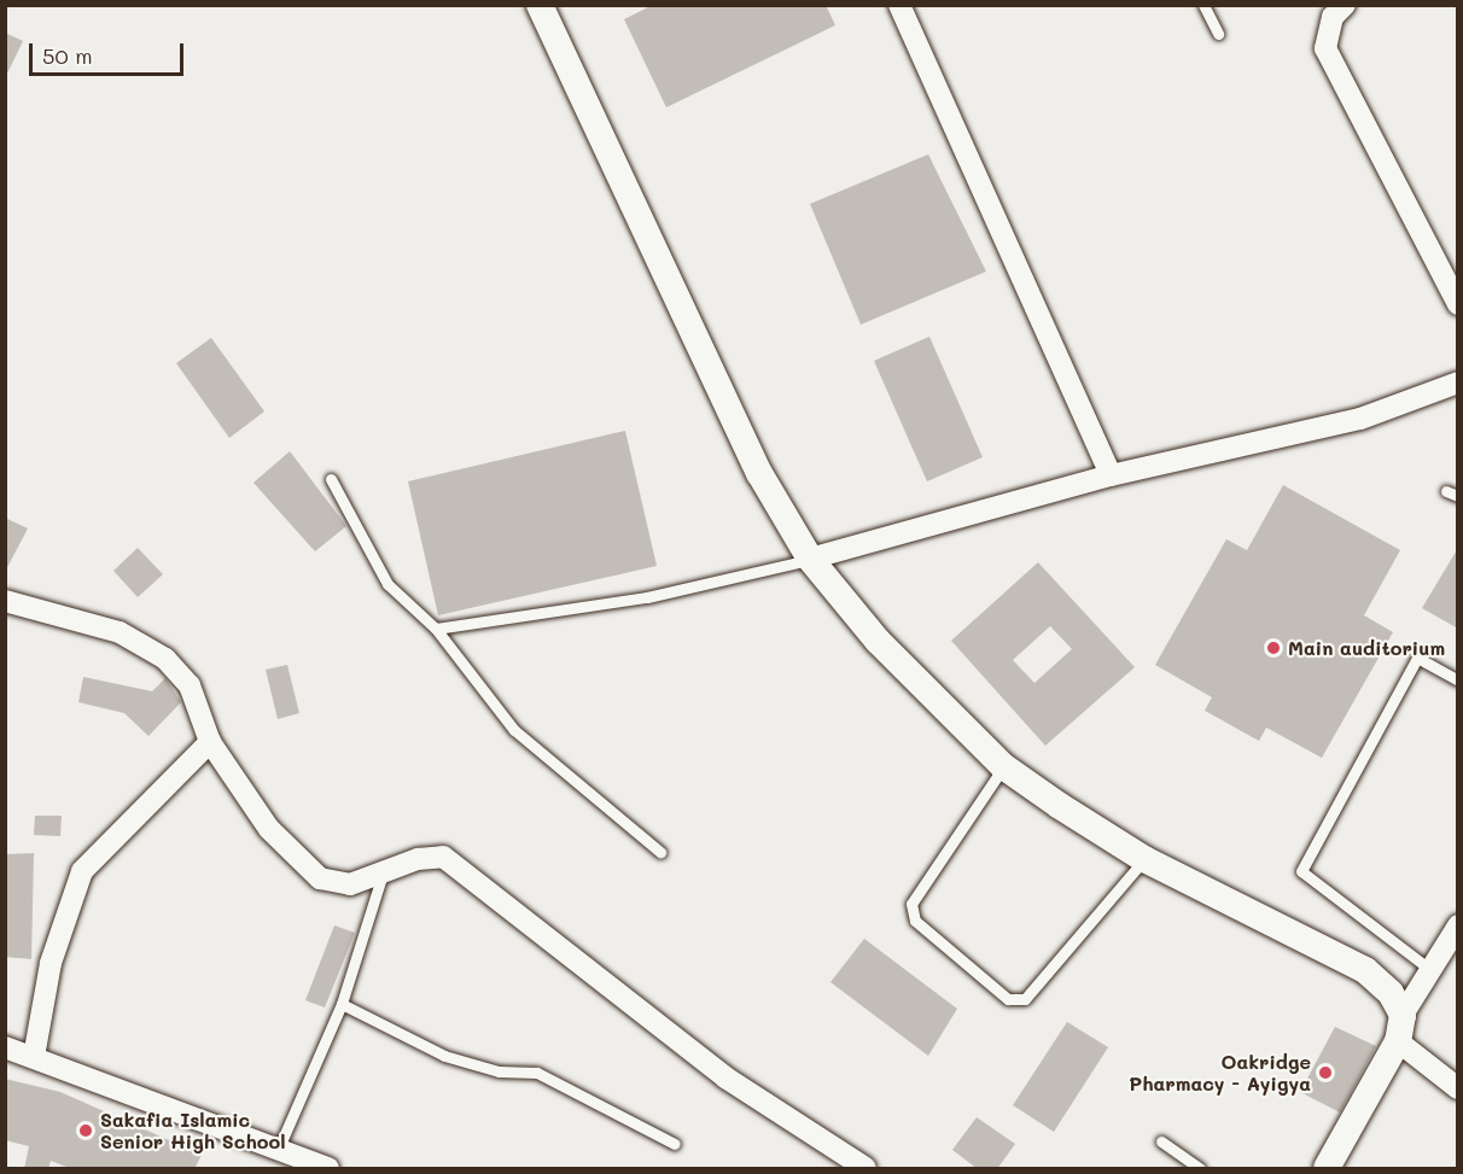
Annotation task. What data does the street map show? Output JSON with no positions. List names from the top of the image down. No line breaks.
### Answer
{"places":["Main auditorium","Oakridge Pharmacy - Ayigya","Sakafia Islamic Senior High School"],"scale_bar":"50 m"}
